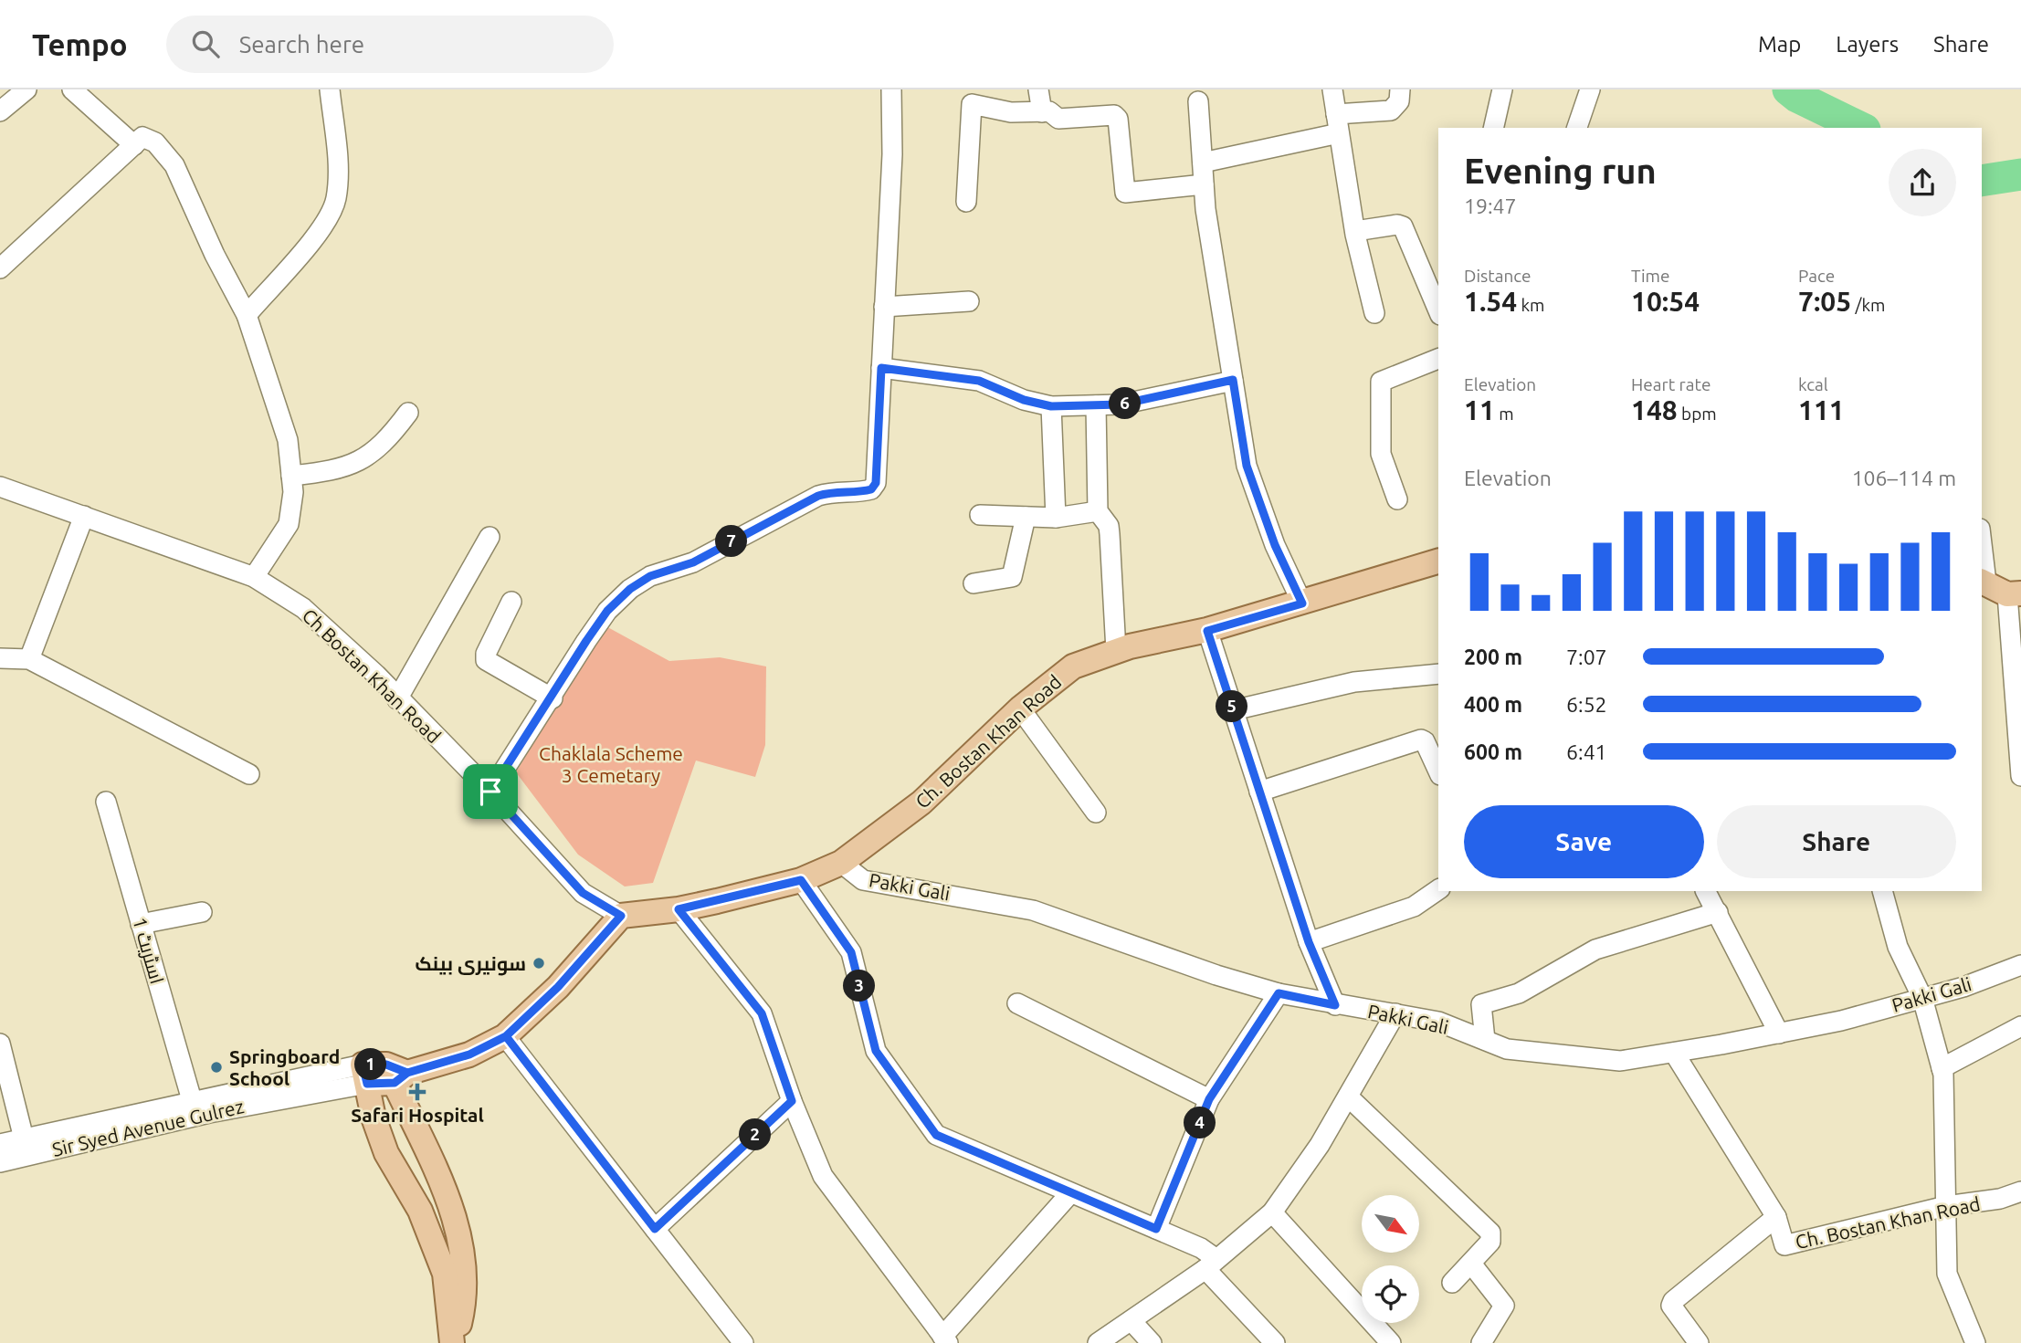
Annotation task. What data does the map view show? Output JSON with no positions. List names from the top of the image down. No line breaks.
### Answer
{"streets":{"main road":["Ch. Bostan Khan Road","Sir Syed Avenue Gulrez"],"street":["Ch Bostan Khan Road","Pakki Gali","اسٹریٹ 1"]},"crossings":[["Ch Bostan Khan Road","Ch. Bostan Khan Road"],["Ch Bostan Khan Road","Sir Syed Avenue Gulrez"],["Ch. Bostan Khan Road","Pakki Gali"],["Ch. Bostan Khan Road","Sir Syed Avenue Gulrez"],["اسٹریٹ 1","Sir Syed Avenue Gulrez"]],"parks":["Chaklala Scheme 3 Cemetary"],"places":{"other":["سونیری بینک","Springboard School"],"health":["Safari Hospital"]},"north":"bottom right","page":{"header":"Tempo","search":"Search here","nav":["Map","Layers","Share"],"heading":["Evening run","19:47"],"stats":[["Distance","1.54 km"],["Time","10:54"],["Pace","7:05 /km"],["Elevation","11 m"],["Heart rate","148 bpm"],["kcal","111"]],"pins":["6","7","5","3","1","4","2"],"chart":["Elevation","106–114 m"],"list":[{"name":"200 m","note":"7:07"},{"name":"400 m","note":"6:52"},{"name":"600 m","note":"6:41"}],"buttons":["Save","Share"]}}
